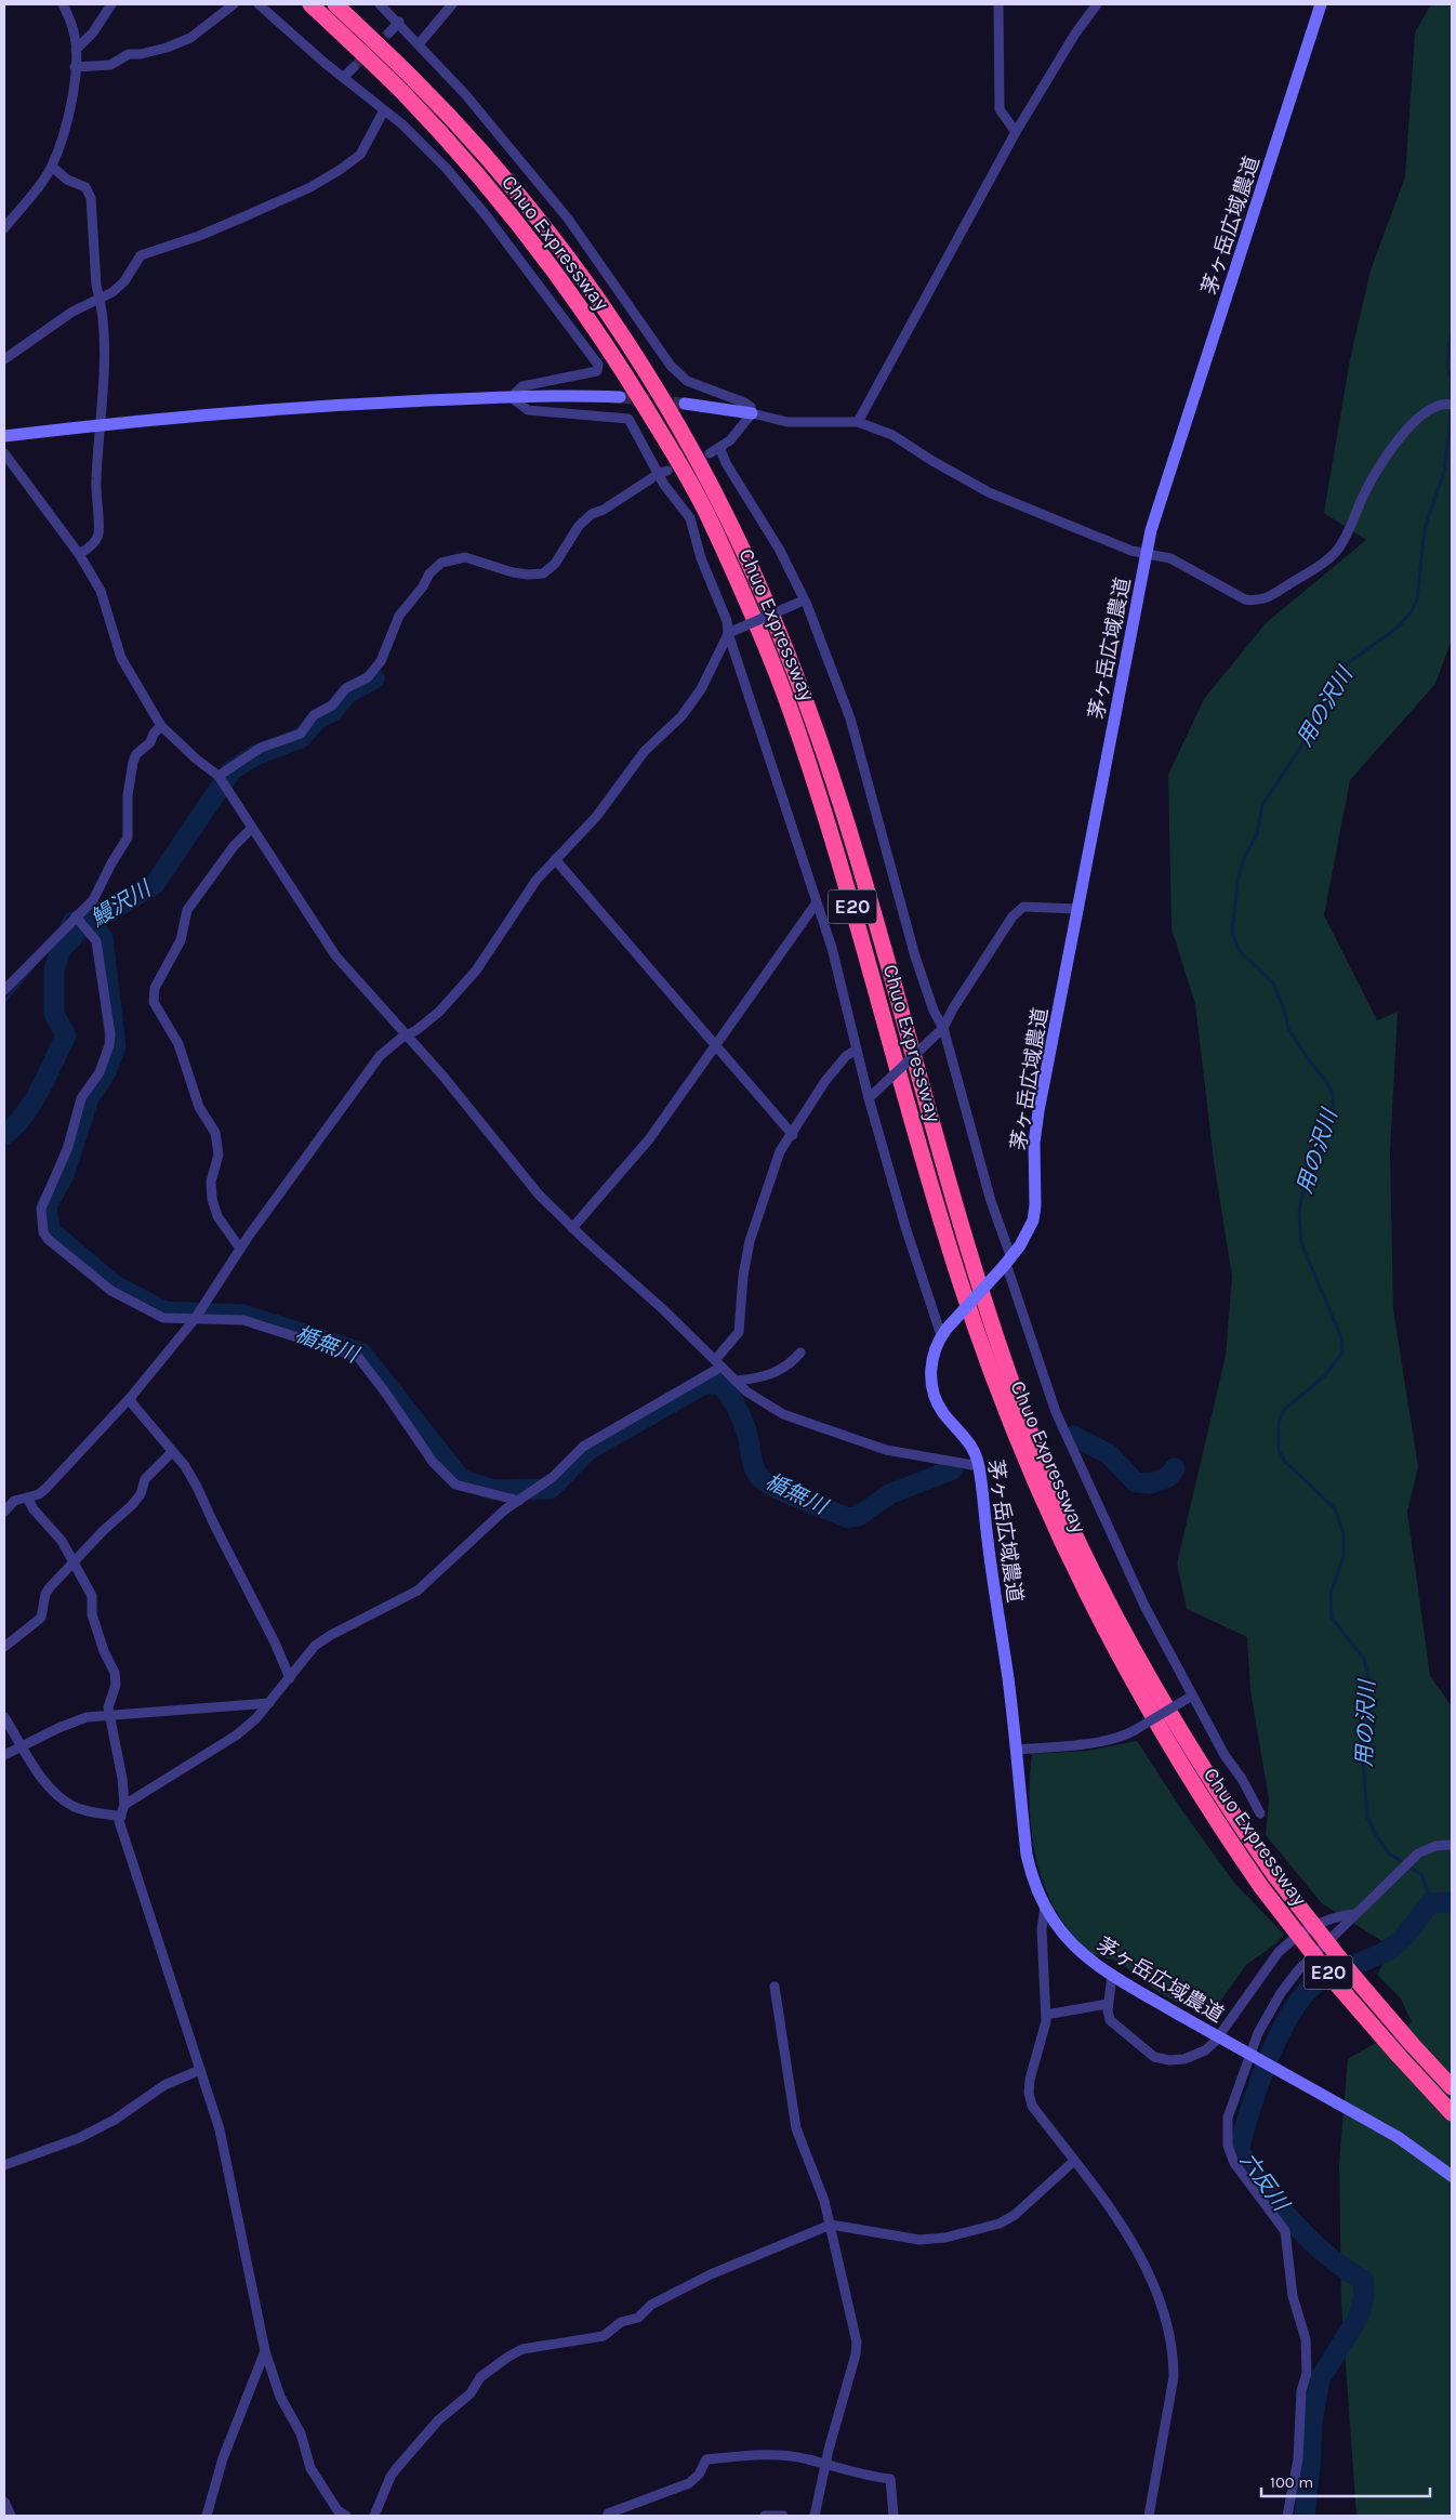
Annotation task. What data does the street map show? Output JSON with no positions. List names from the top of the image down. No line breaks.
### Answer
{"streets":{"highway":["Chuo Expressway","E20"],"street":["茅ヶ岳広域農道"]},"water":["用の沢川","鰻沢川","楯無川","六反川"],"scale_bar":"100 m"}
